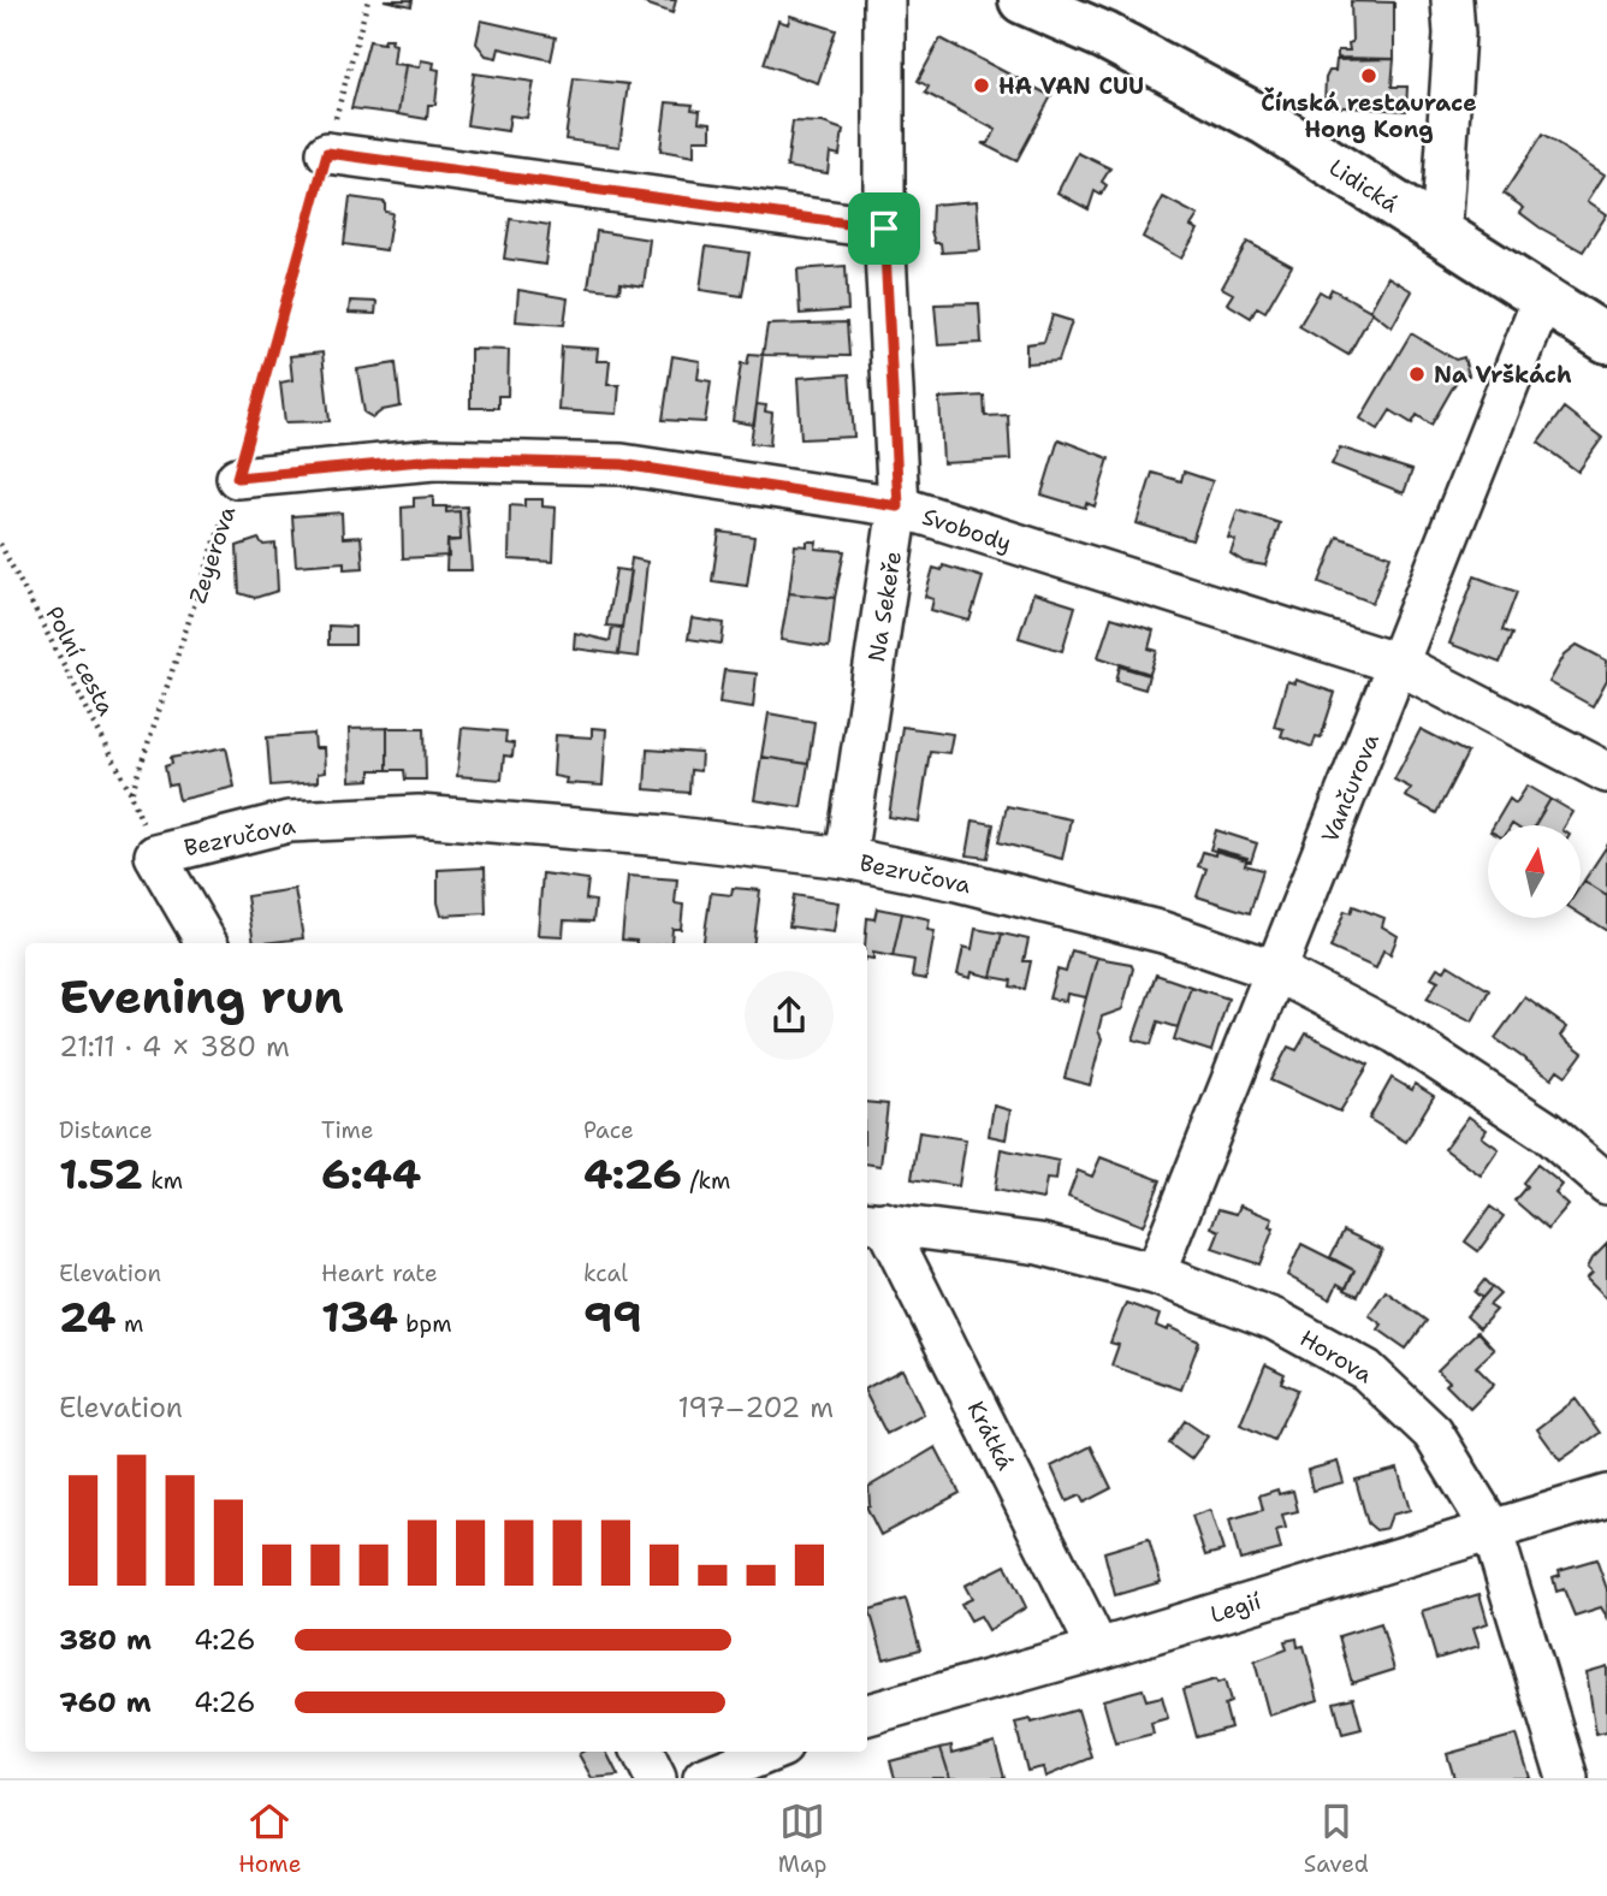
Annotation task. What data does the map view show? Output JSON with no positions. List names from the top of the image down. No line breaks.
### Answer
{"streets":{"street":["Lidická","Svobody","Na Sekeře","Vančurova","Bezručova","Horova","Krátká","Legií"],"path":["Zeyerova","Polní cesta"]},"crossings":[["Lidická","Vančurova"],["Svobody","Zeyerova"],["Svobody","Na Sekeře"],["Svobody","Vančurova"],["Zeyerova","Polní cesta"],["Na Sekeře","Bezručova"],["Vančurova","Bezručova"],["Vančurova","Horova"],["Horova","Krátká"],["Horova","Legií"],["Krátká","Legií"]],"places":["Čínská restaurace Hong Kong","HA VAN CUU","Na Vrškách"],"north":"top","page":{"heading":["Evening run","21:11 · 4 × 380 m"],"stats":[["Distance","1.52 km"],["Time","6:44"],["Pace","4:26 /km"],["Elevation","24 m"],["Heart rate","134 bpm"],["kcal","99"]],"chart":["Elevation","197–202 m"],"list":[{"name":"380 m","note":"4:26"},{"name":"760 m","note":"4:26"}],"tabs":["Home","Map","Saved"]}}
